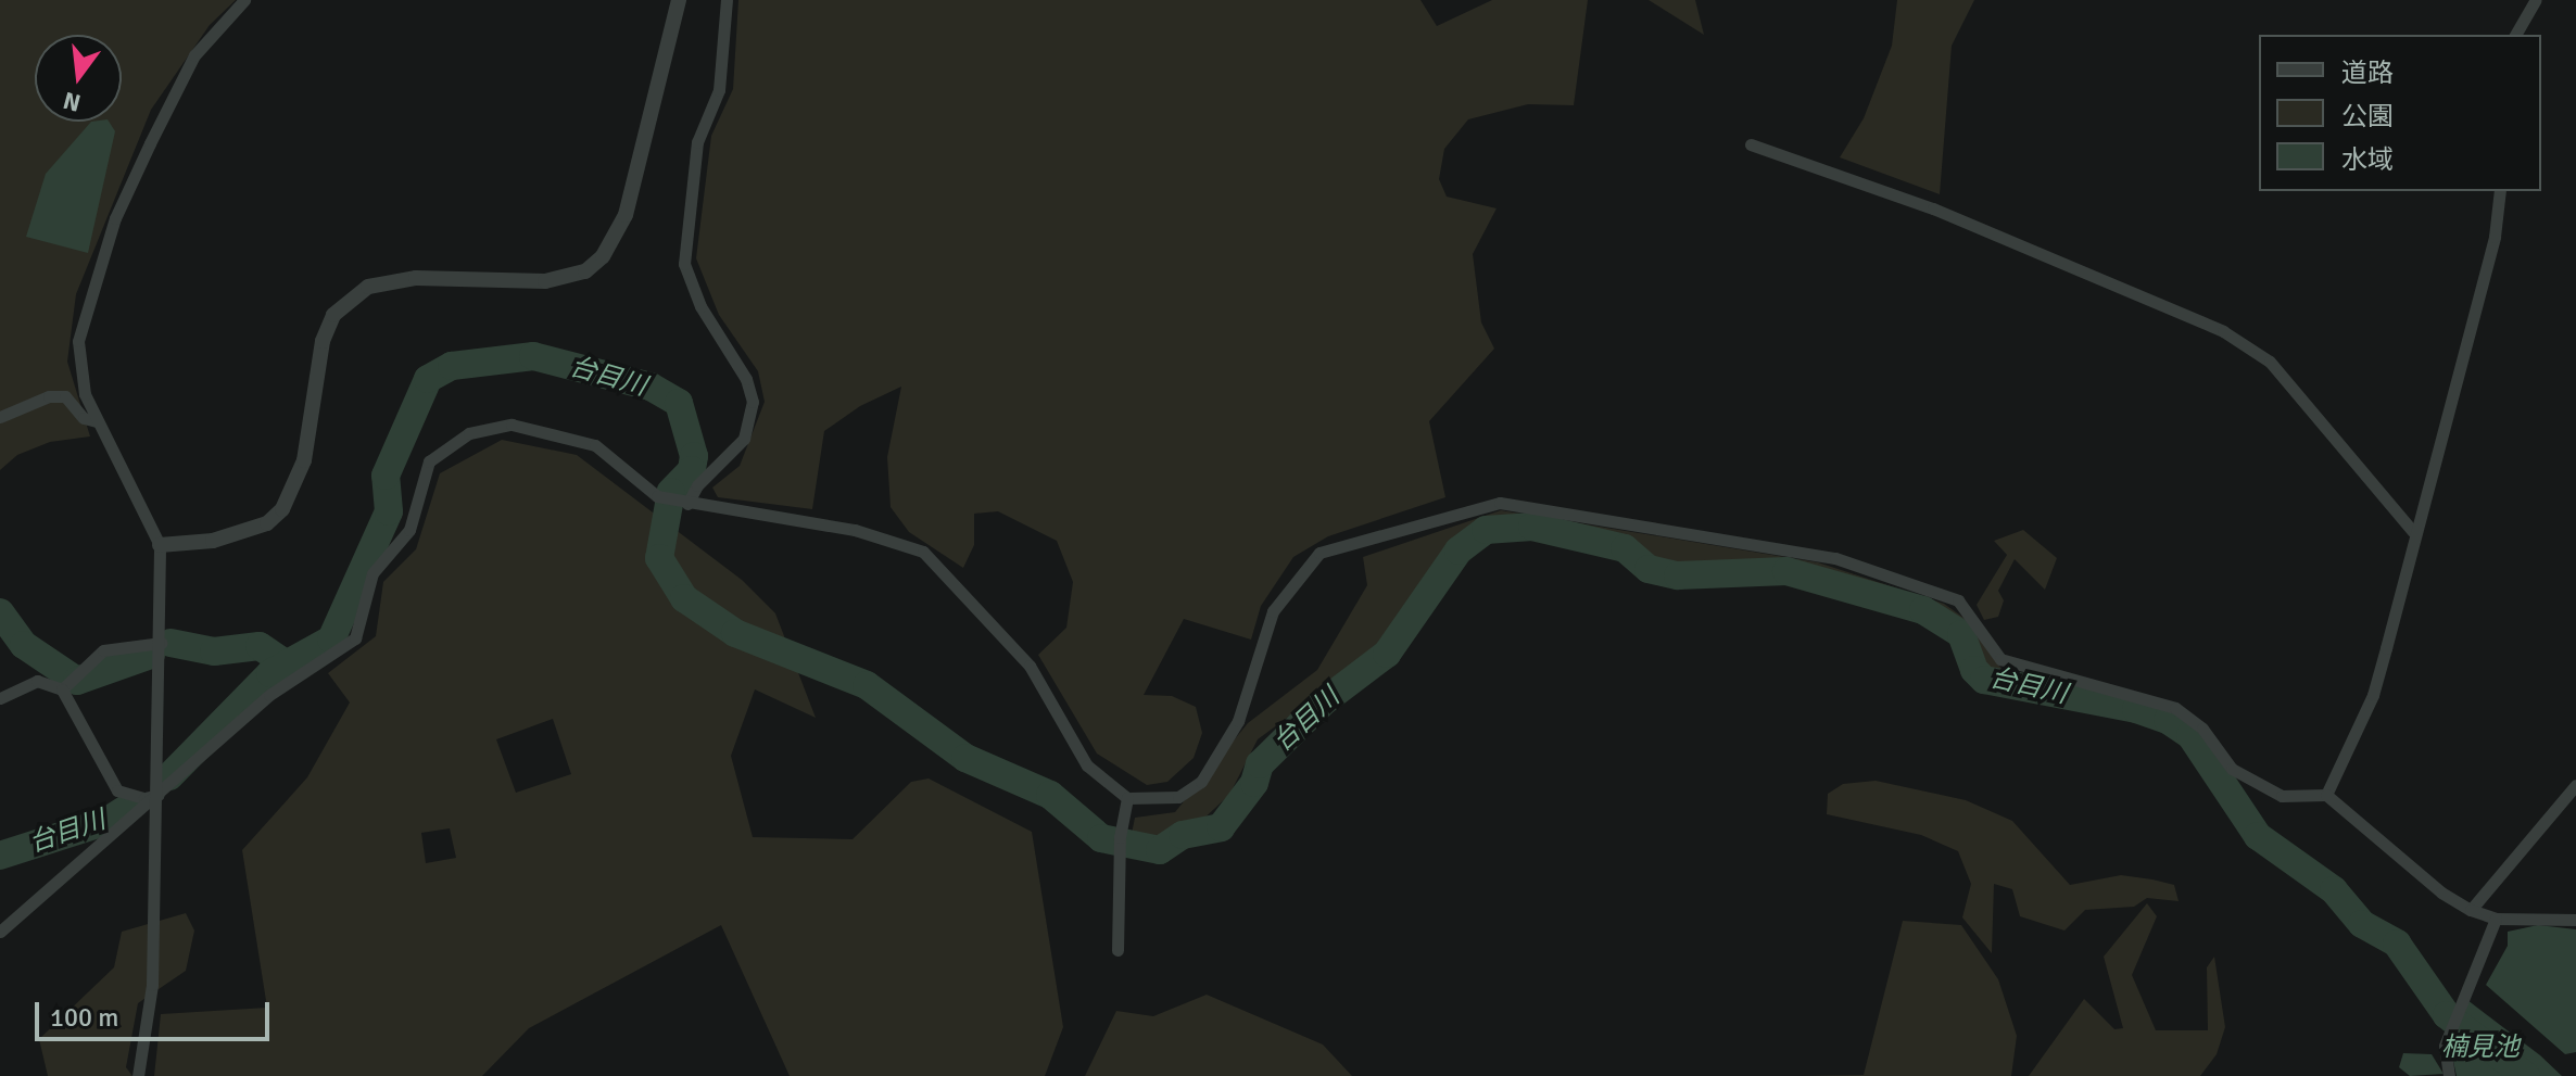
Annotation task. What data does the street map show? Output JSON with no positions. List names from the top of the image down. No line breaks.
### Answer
{"water":["台目川","楠見池"],"legend":["道路","公園","水域"],"scale_bar":"100 m","north":"bottom"}
